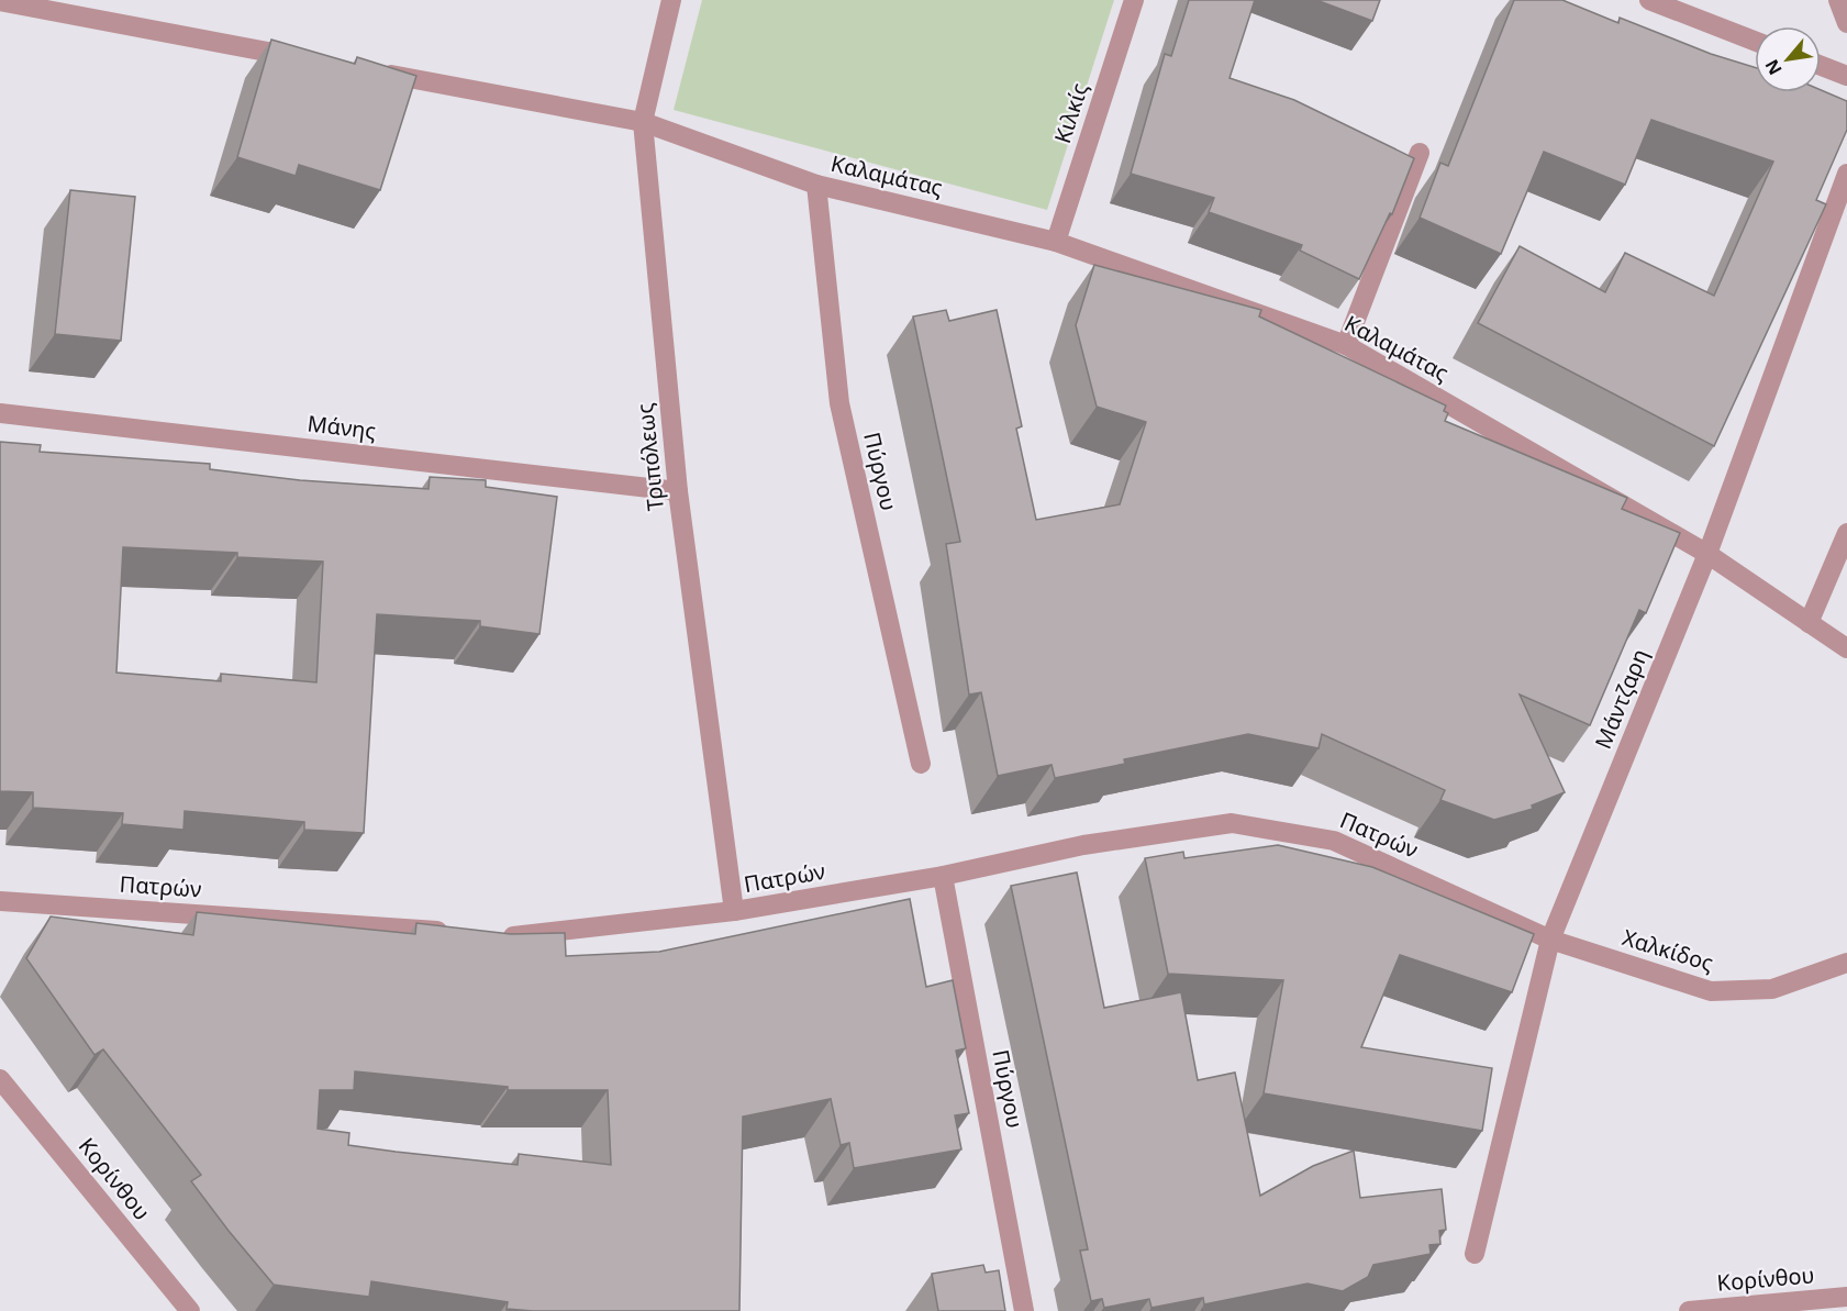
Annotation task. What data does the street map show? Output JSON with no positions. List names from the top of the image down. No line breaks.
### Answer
{"streets":{"street":["Κιλκίς","Καλαμάτας","Μάνης","Τριπόλεως","Πύργου","Μάντζαρη","Πατρών","Χαλκίδος","Κορίνθου"]},"crossings":[["Κιλκίς","Καλαμάτας"],["Καλαμάτας","Τριπόλεως"],["Καλαμάτας","Πύργου"],["Καλαμάτας","Μάντζαρη"],["Μάνης","Τριπόλεως"],["Τριπόλεως","Πατρών"],["Πύργου","Πατρών"],["Μάντζαρη","Πατρών"],["Μάντζαρη","Χαλκίδος"],["Πατρών","Χαλκίδος"]],"north":"bottom left"}
